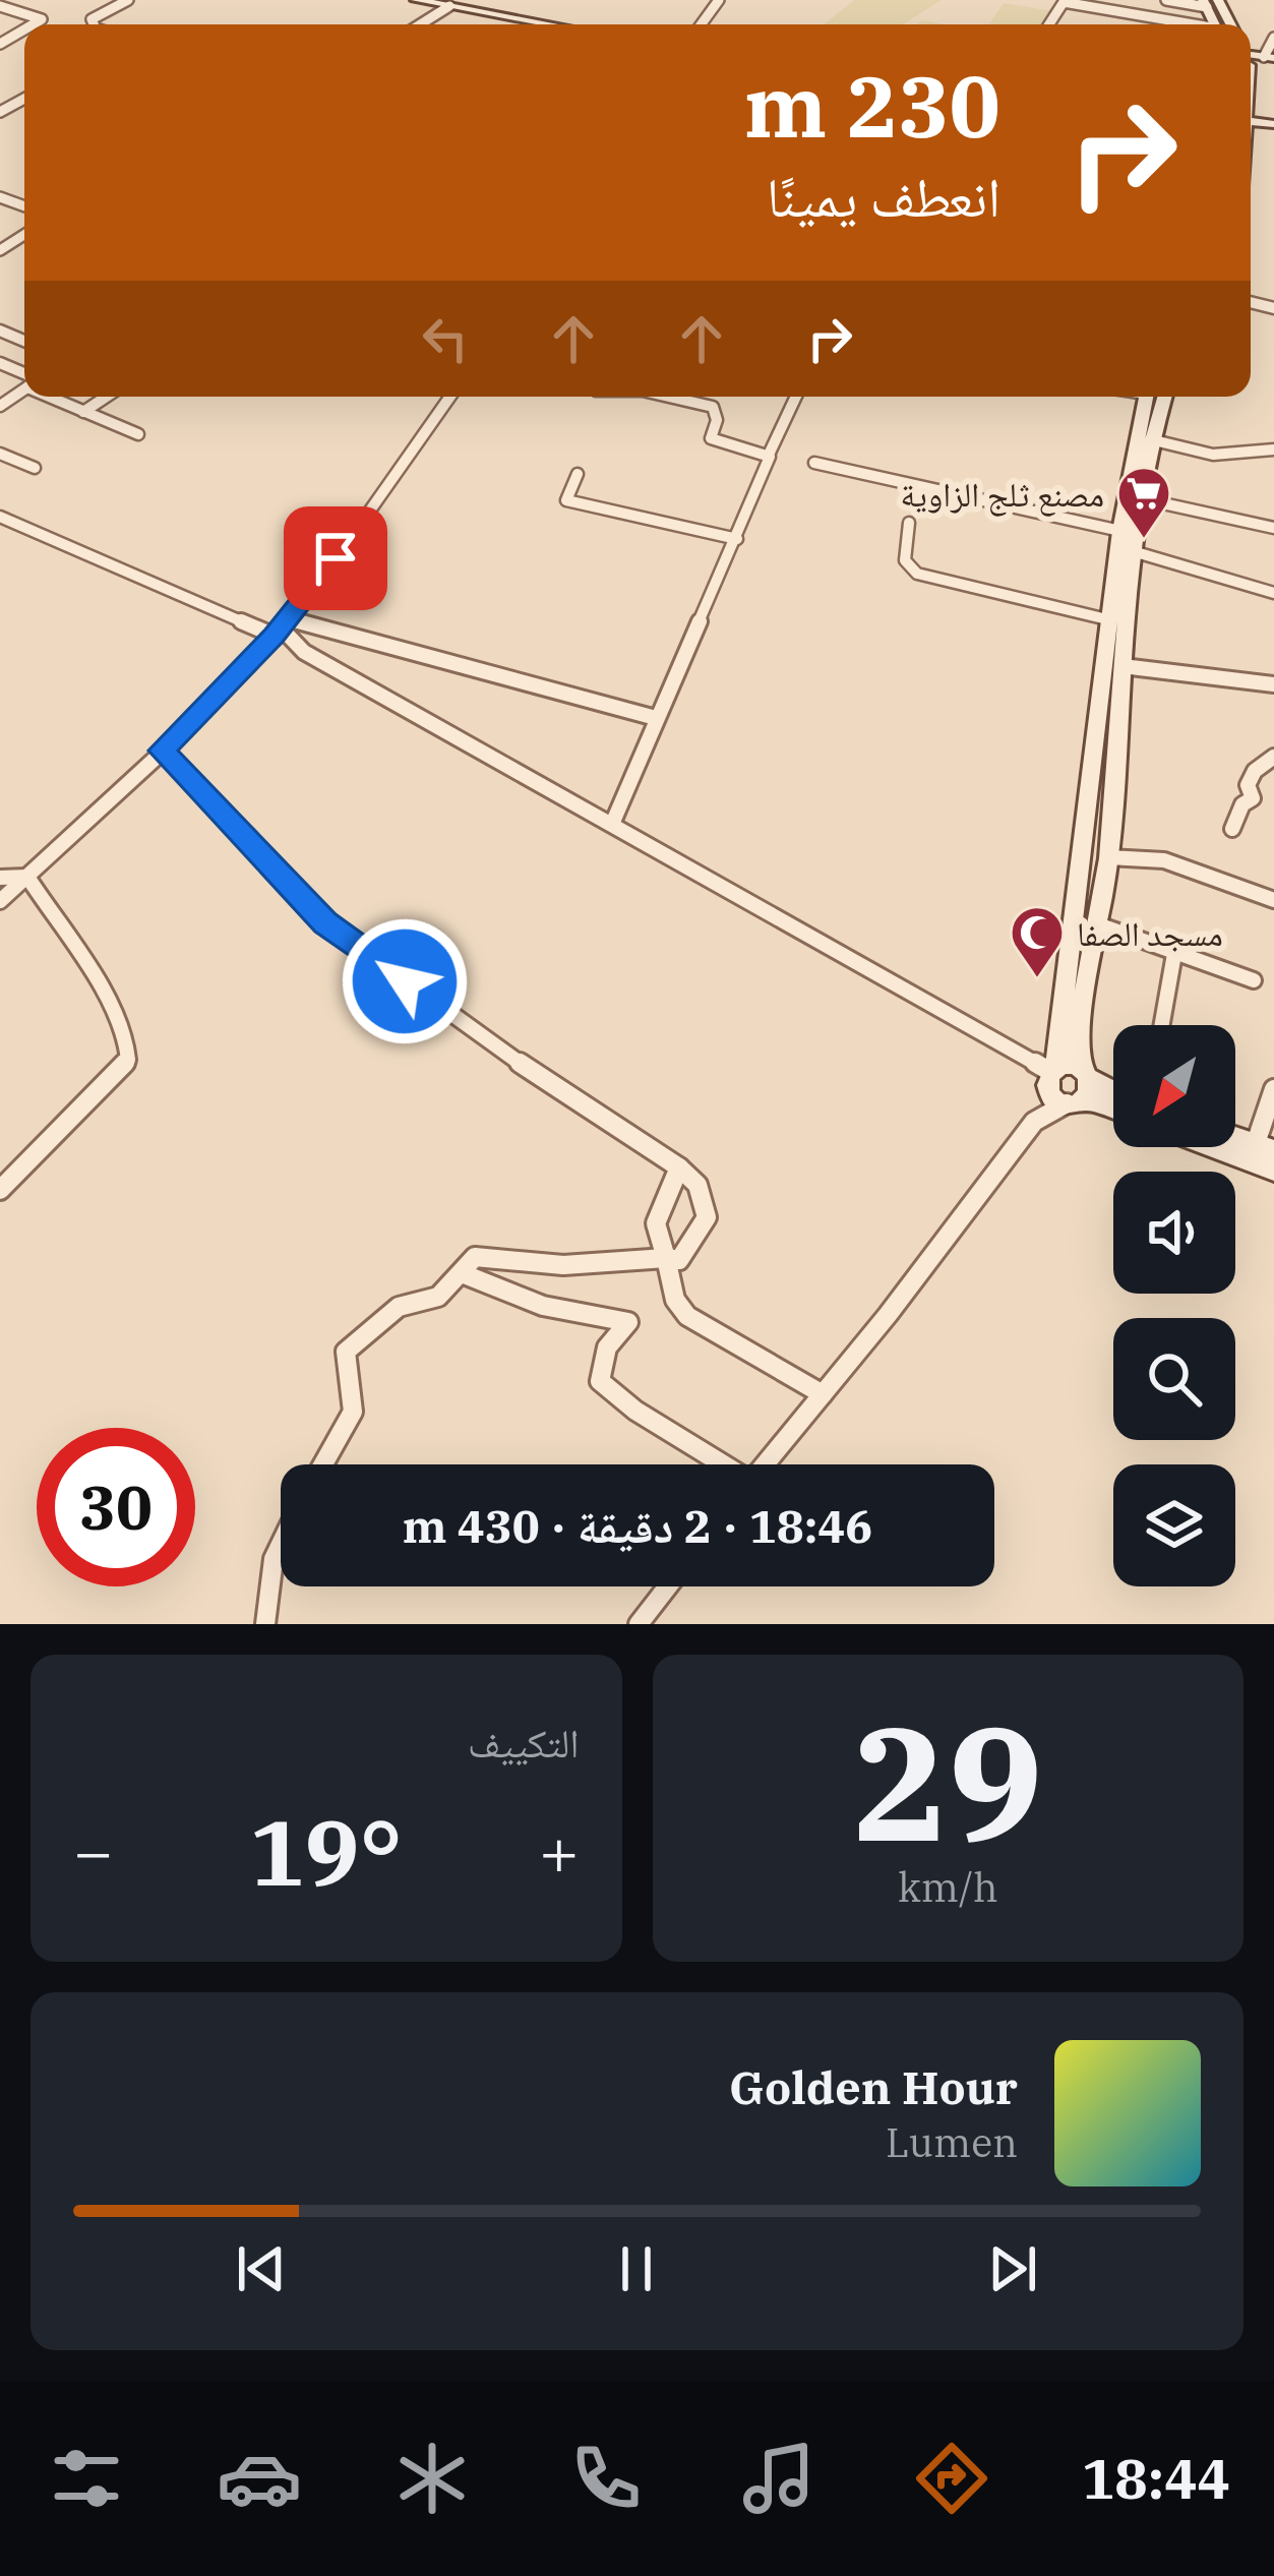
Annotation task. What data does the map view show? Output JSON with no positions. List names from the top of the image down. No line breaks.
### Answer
{"places":{"supermarket":["مصنع ثلج الزاوية"],"mosque":["مسجد الصفا"]},"north":"bottom left","page":{"turn":["230 m","انعطف يمينًا"],"limit":"30","trip":"18:46 · 2 دقيقة · 430 m","tile":[["29","km/h"],"التكييف"],"heat":["−","19°","+"],"song":["Golden Hour","Lumen"],"tabs":"18:44"}}
